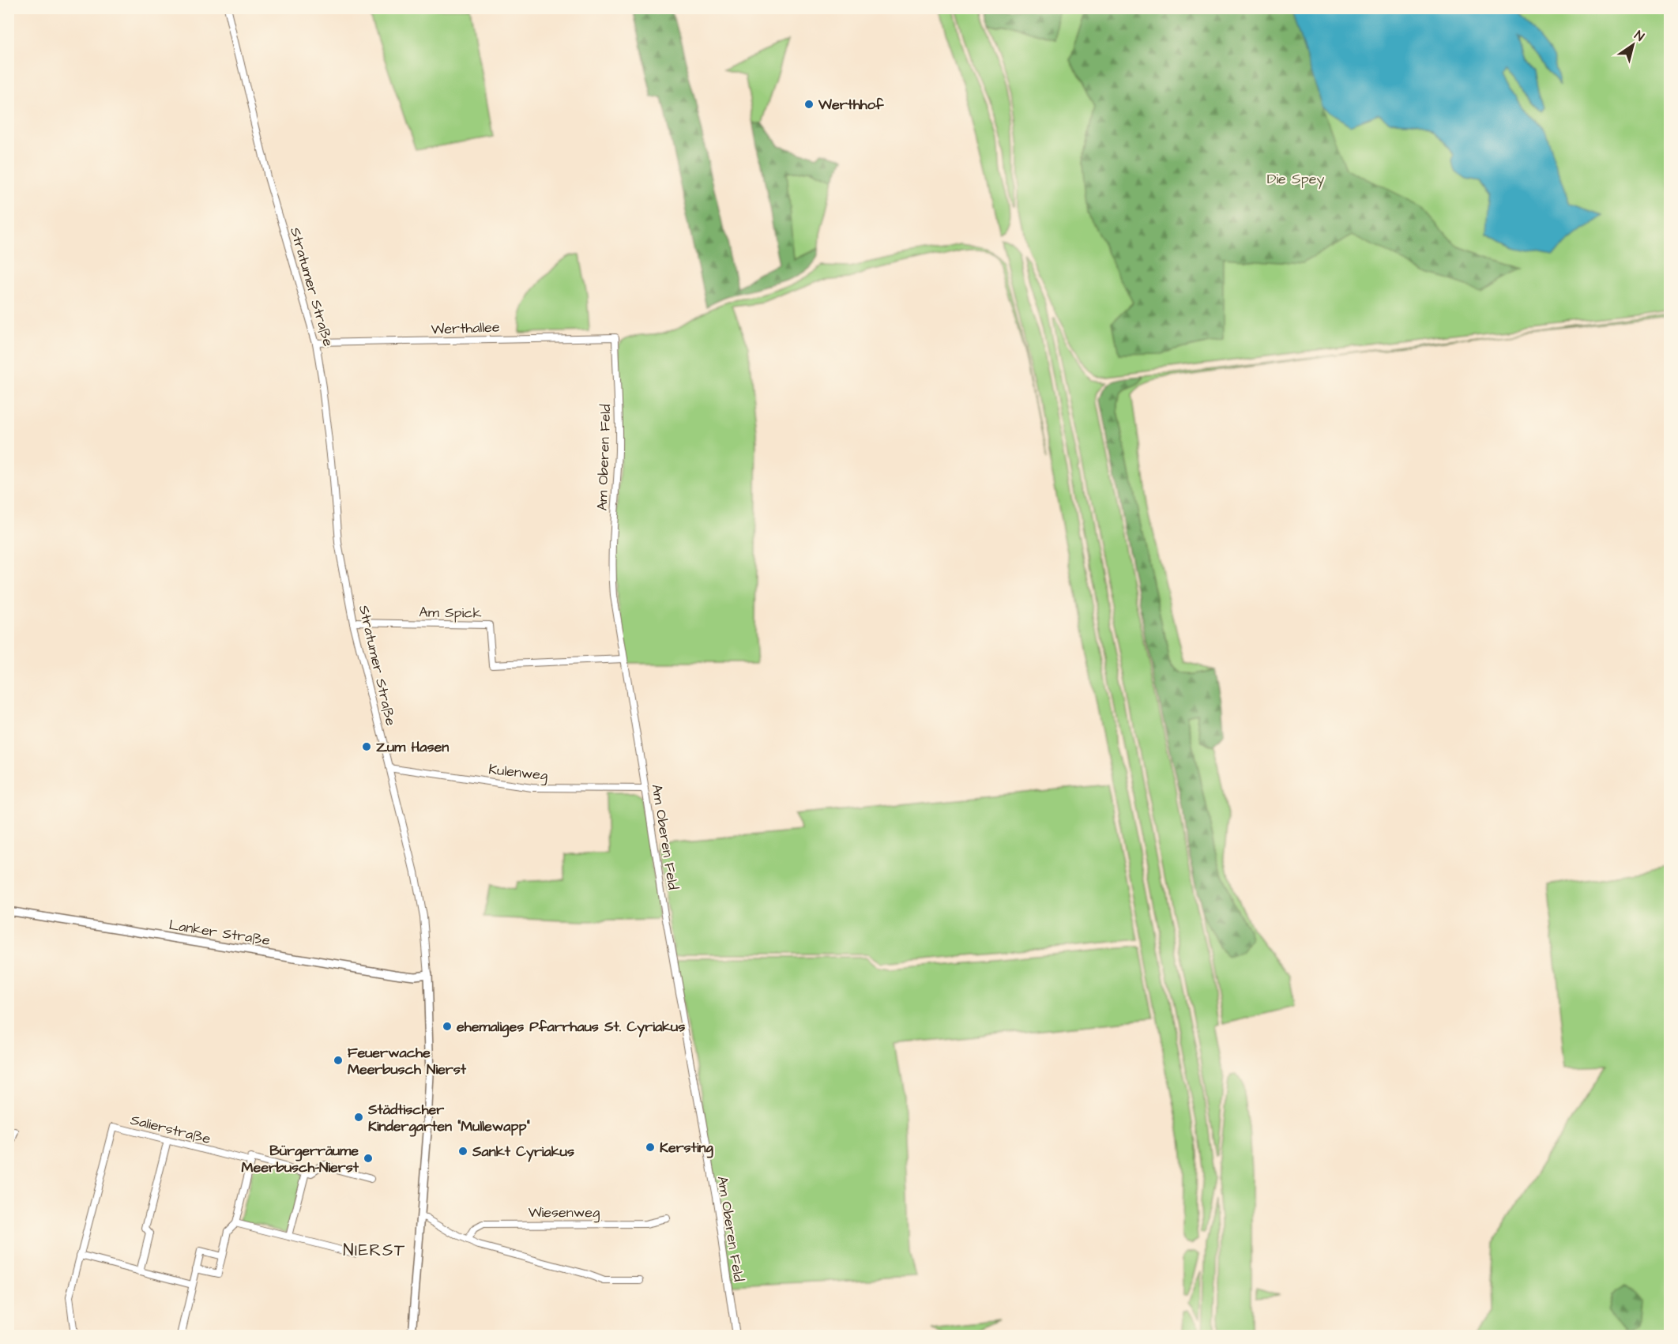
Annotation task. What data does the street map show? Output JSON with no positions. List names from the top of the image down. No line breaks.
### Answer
{"streets":{"street":["Stratumer Straße","Werthallee","Am Oberen Feld","Am Spick","Kulenweg","Lanker Straße","Salierstraße","Wiesenweg"]},"crossings":[["Stratumer Straße","Werthallee"],["Stratumer Straße","Am Spick"],["Stratumer Straße","Kulenweg"],["Stratumer Straße","Lanker Straße"],["Werthallee","Am Oberen Feld"],["Am Oberen Feld","Am Spick"],["Am Oberen Feld","Kulenweg"]],"districts":["NIERST"],"parks":["Die Spey"],"places":["Werthhof","Zum Hasen","ehemaliges Pfarrhaus St. Cyriakus","Feuerwache Meerbusch Nierst","Städtischer Kindergarten \"Mullewapp\"","Kersting","Sankt Cyriakus","Bürgerräume Meerbusch-Nierst"],"north":"top right"}
